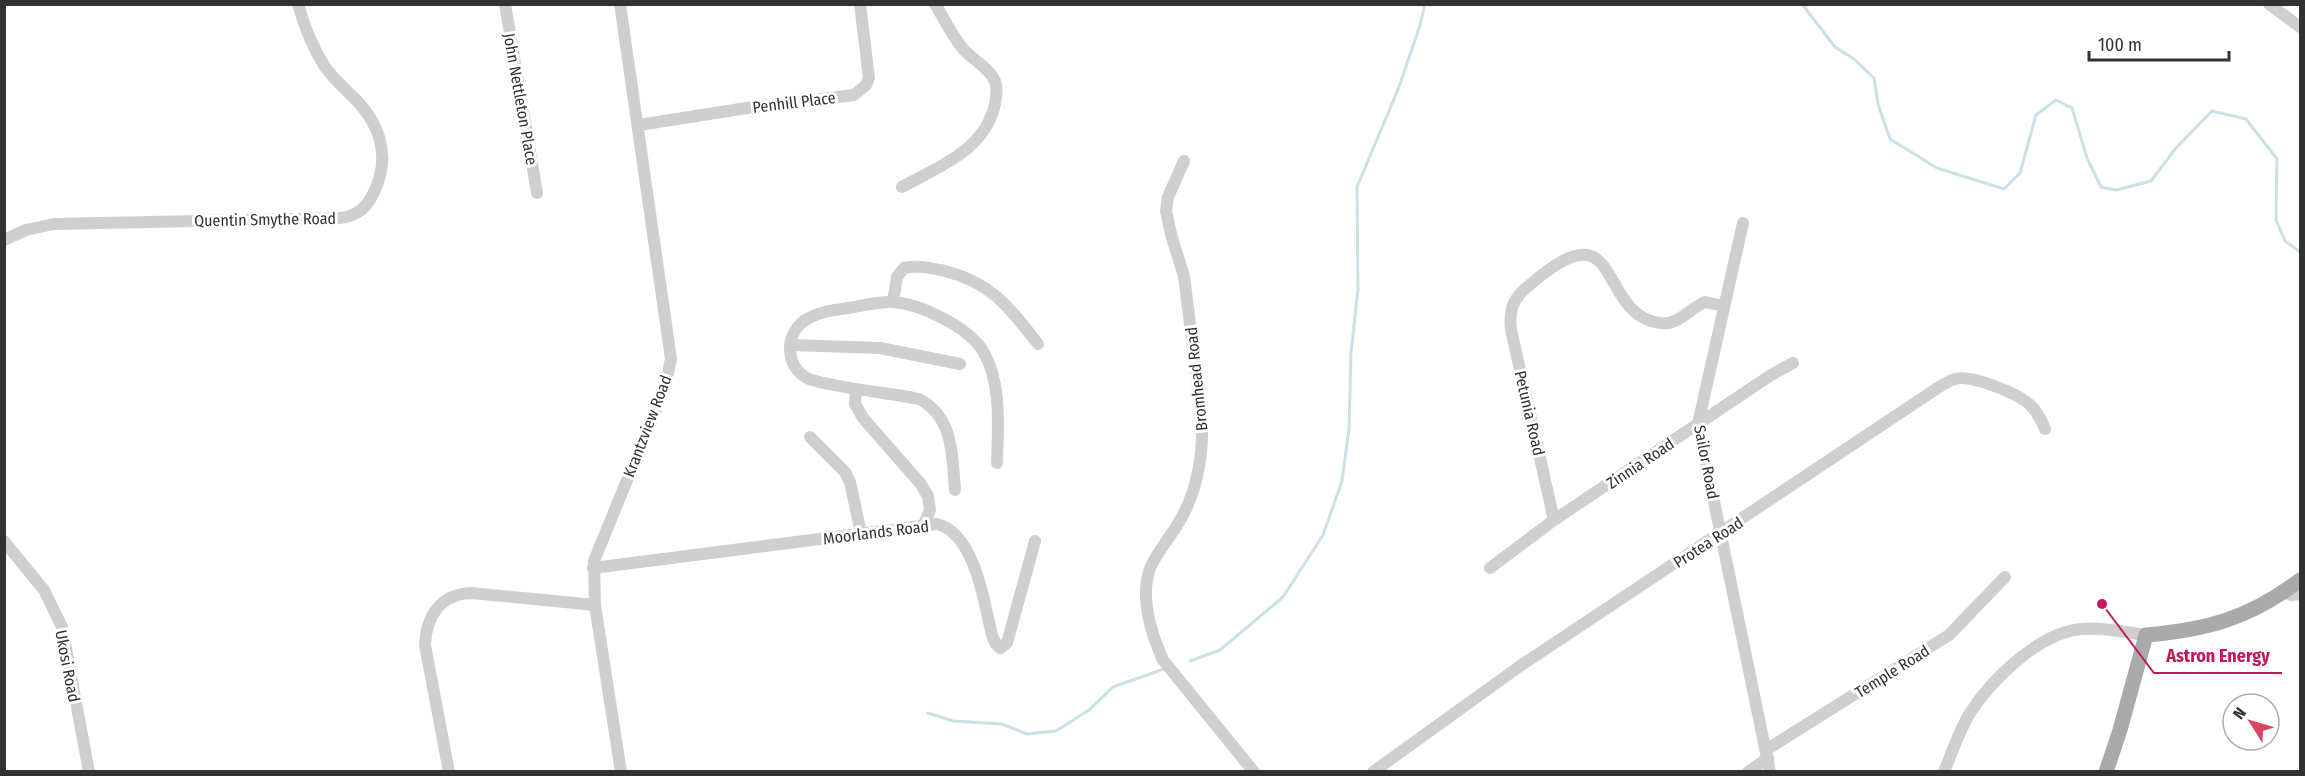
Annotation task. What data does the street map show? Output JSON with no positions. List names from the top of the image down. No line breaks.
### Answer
{"streets":{"street":["John Nettleton Place","Penhill Place","Quentin Smythe Road","Bromhead Road","Petunia Road","Krantzview Road","Sailor Road","Zinnia Road","Moorlands Road","Protea Road","Ukosi Road","Temple Road"]},"crossings":[["Penhill Place","Krantzview Road"],["Petunia Road","Sailor Road"],["Petunia Road","Zinnia Road"],["Krantzview Road","Moorlands Road"],["Sailor Road","Zinnia Road"],["Sailor Road","Protea Road"],["Sailor Road","Temple Road"]],"places":["Astron Energy"],"scale_bar":"100 m","north":"top left"}
